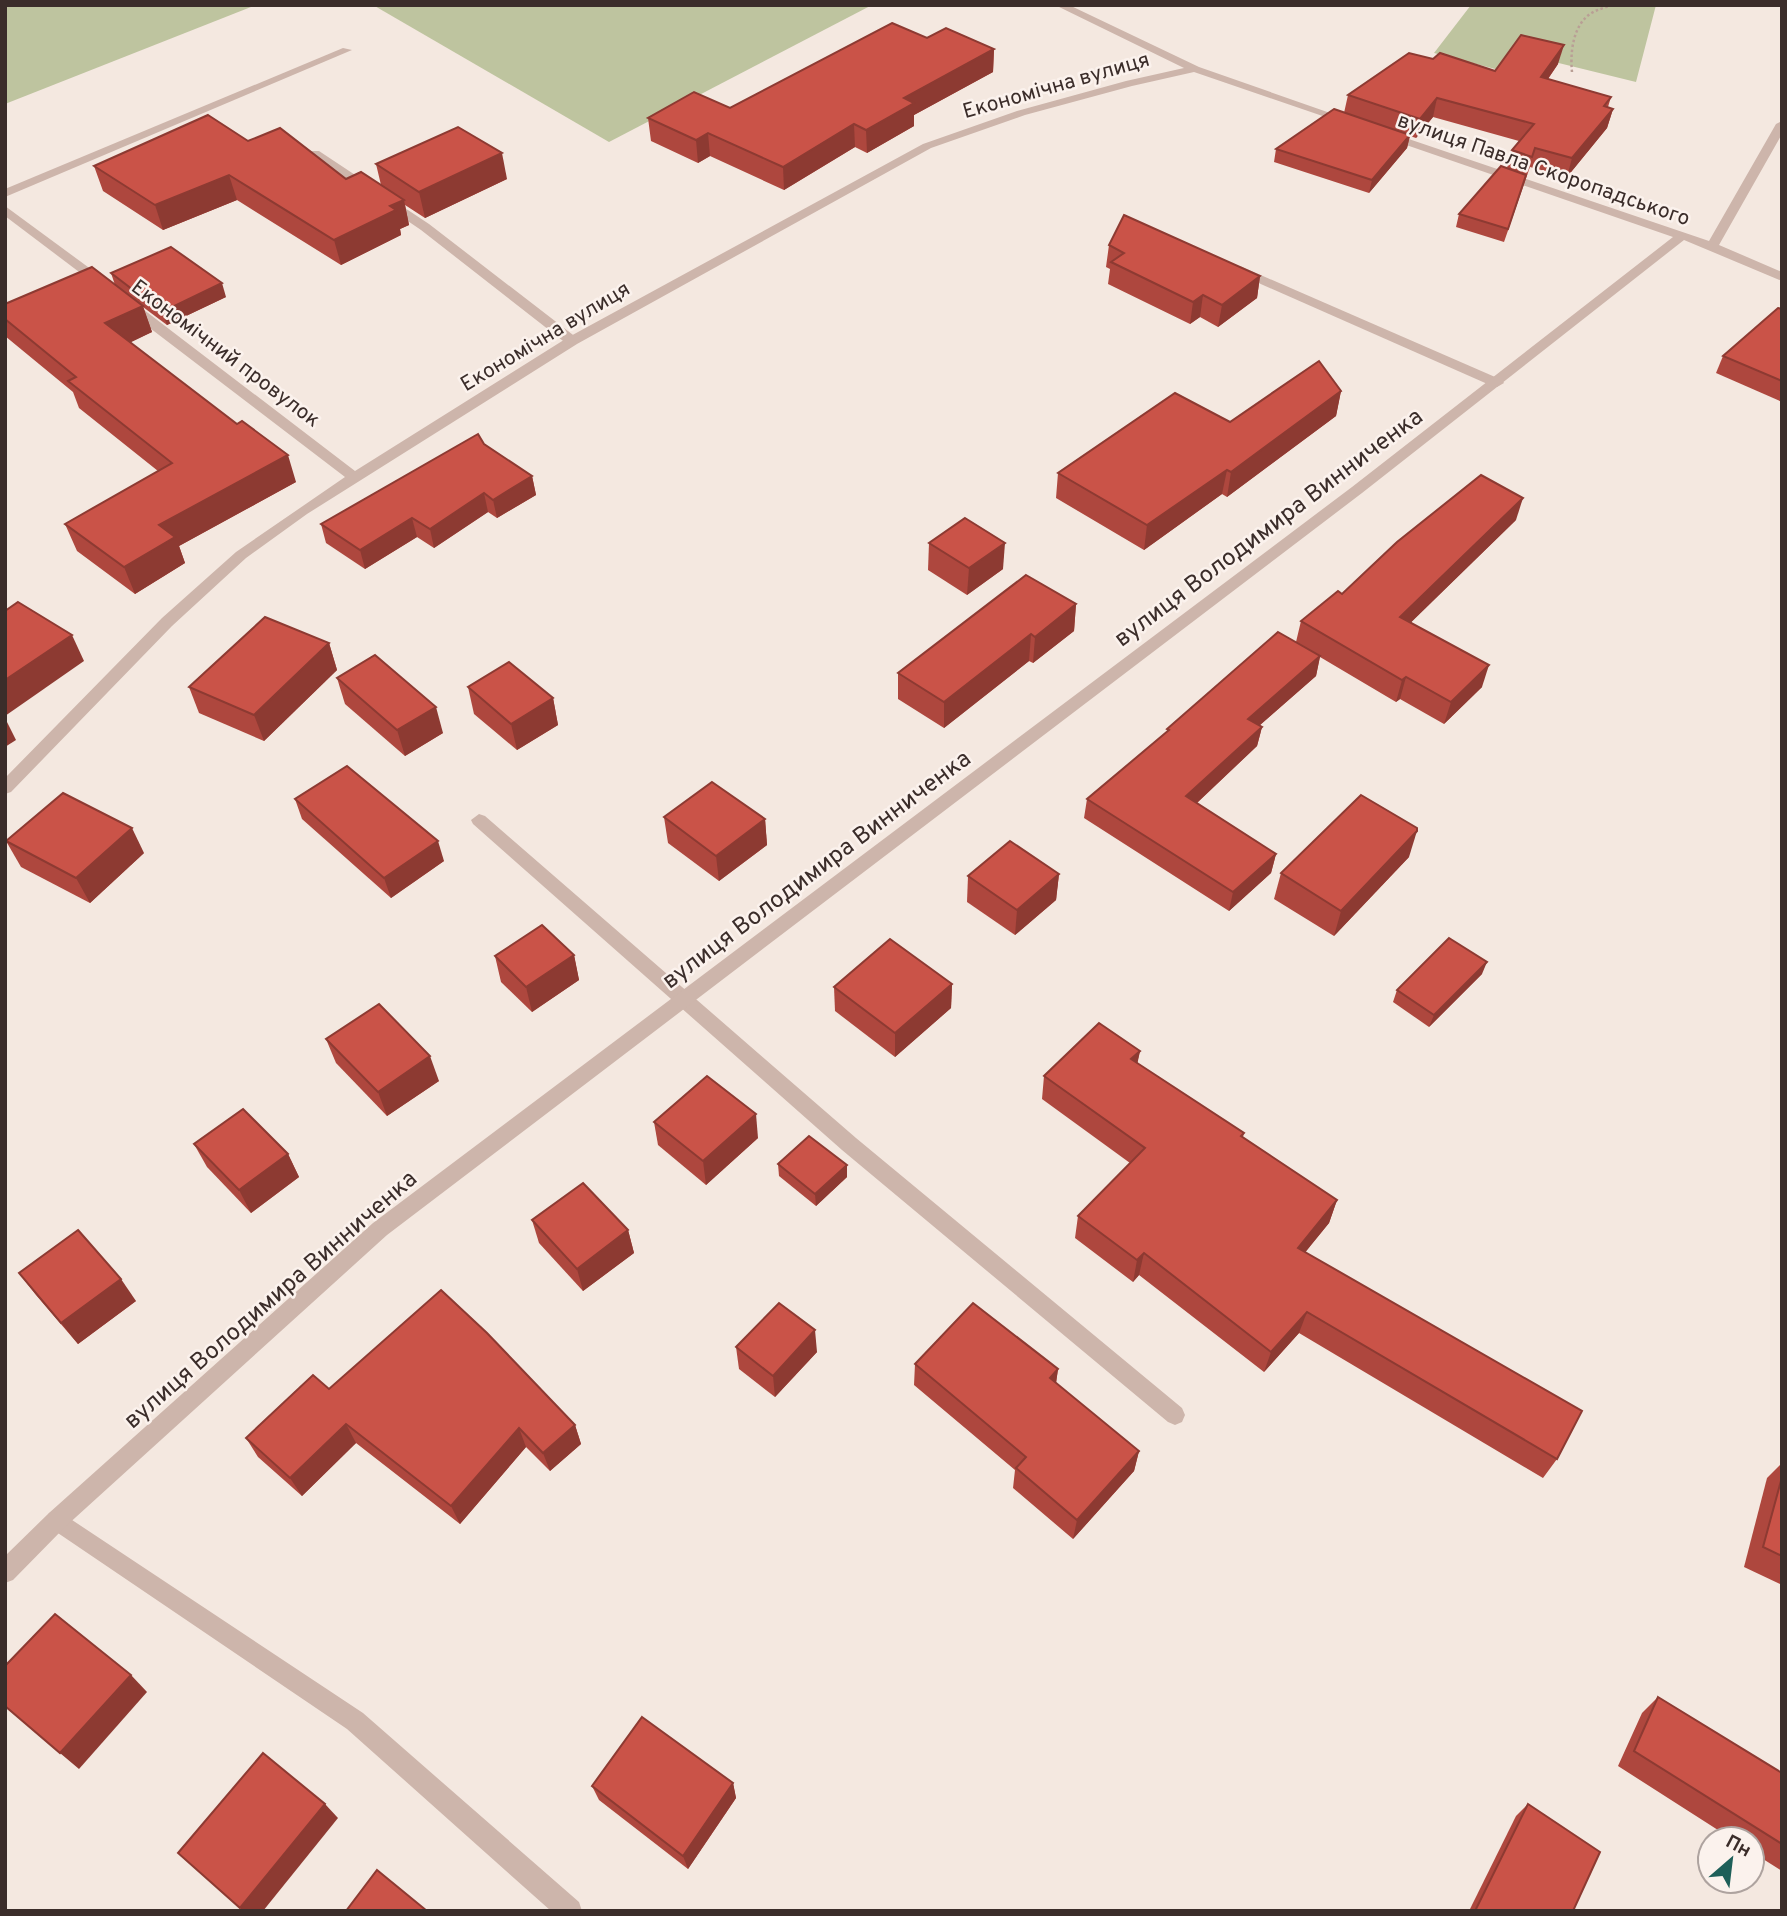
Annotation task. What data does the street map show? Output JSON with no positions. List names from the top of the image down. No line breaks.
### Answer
{"streets":{"street":["Економічна вулиця","вулиця Павла Скоропадського","Економічний провулок","вулиця Володимира Винниченка"]},"crossings":[["Економічна вулиця","вулиця Павла Скоропадського"],["Економічна вулиця","Економічний провулок"],["вулиця Павла Скоропадського","вулиця Володимира Винниченка"]],"north":"top right"}
